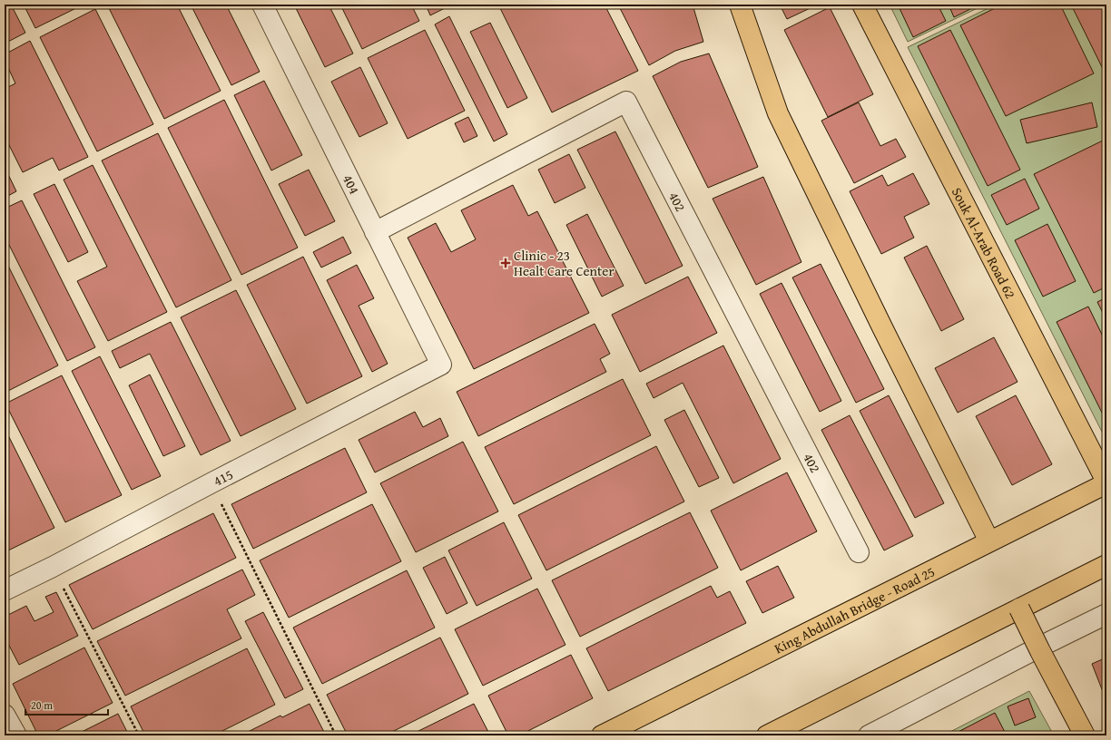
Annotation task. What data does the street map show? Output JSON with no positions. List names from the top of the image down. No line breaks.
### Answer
{"streets":{"main road":["Souk Al-Arab Road 62","King Abdullah Bridge - Road 25"],"street":["404","402","415"]},"crossings":[["404","402"],["404","415"],["Souk Al-Arab Road 62","King Abdullah Bridge - Road 25"]],"places":{"health":["Clinic - 23 Healt Care Center"]},"scale_bar":"20 m"}
